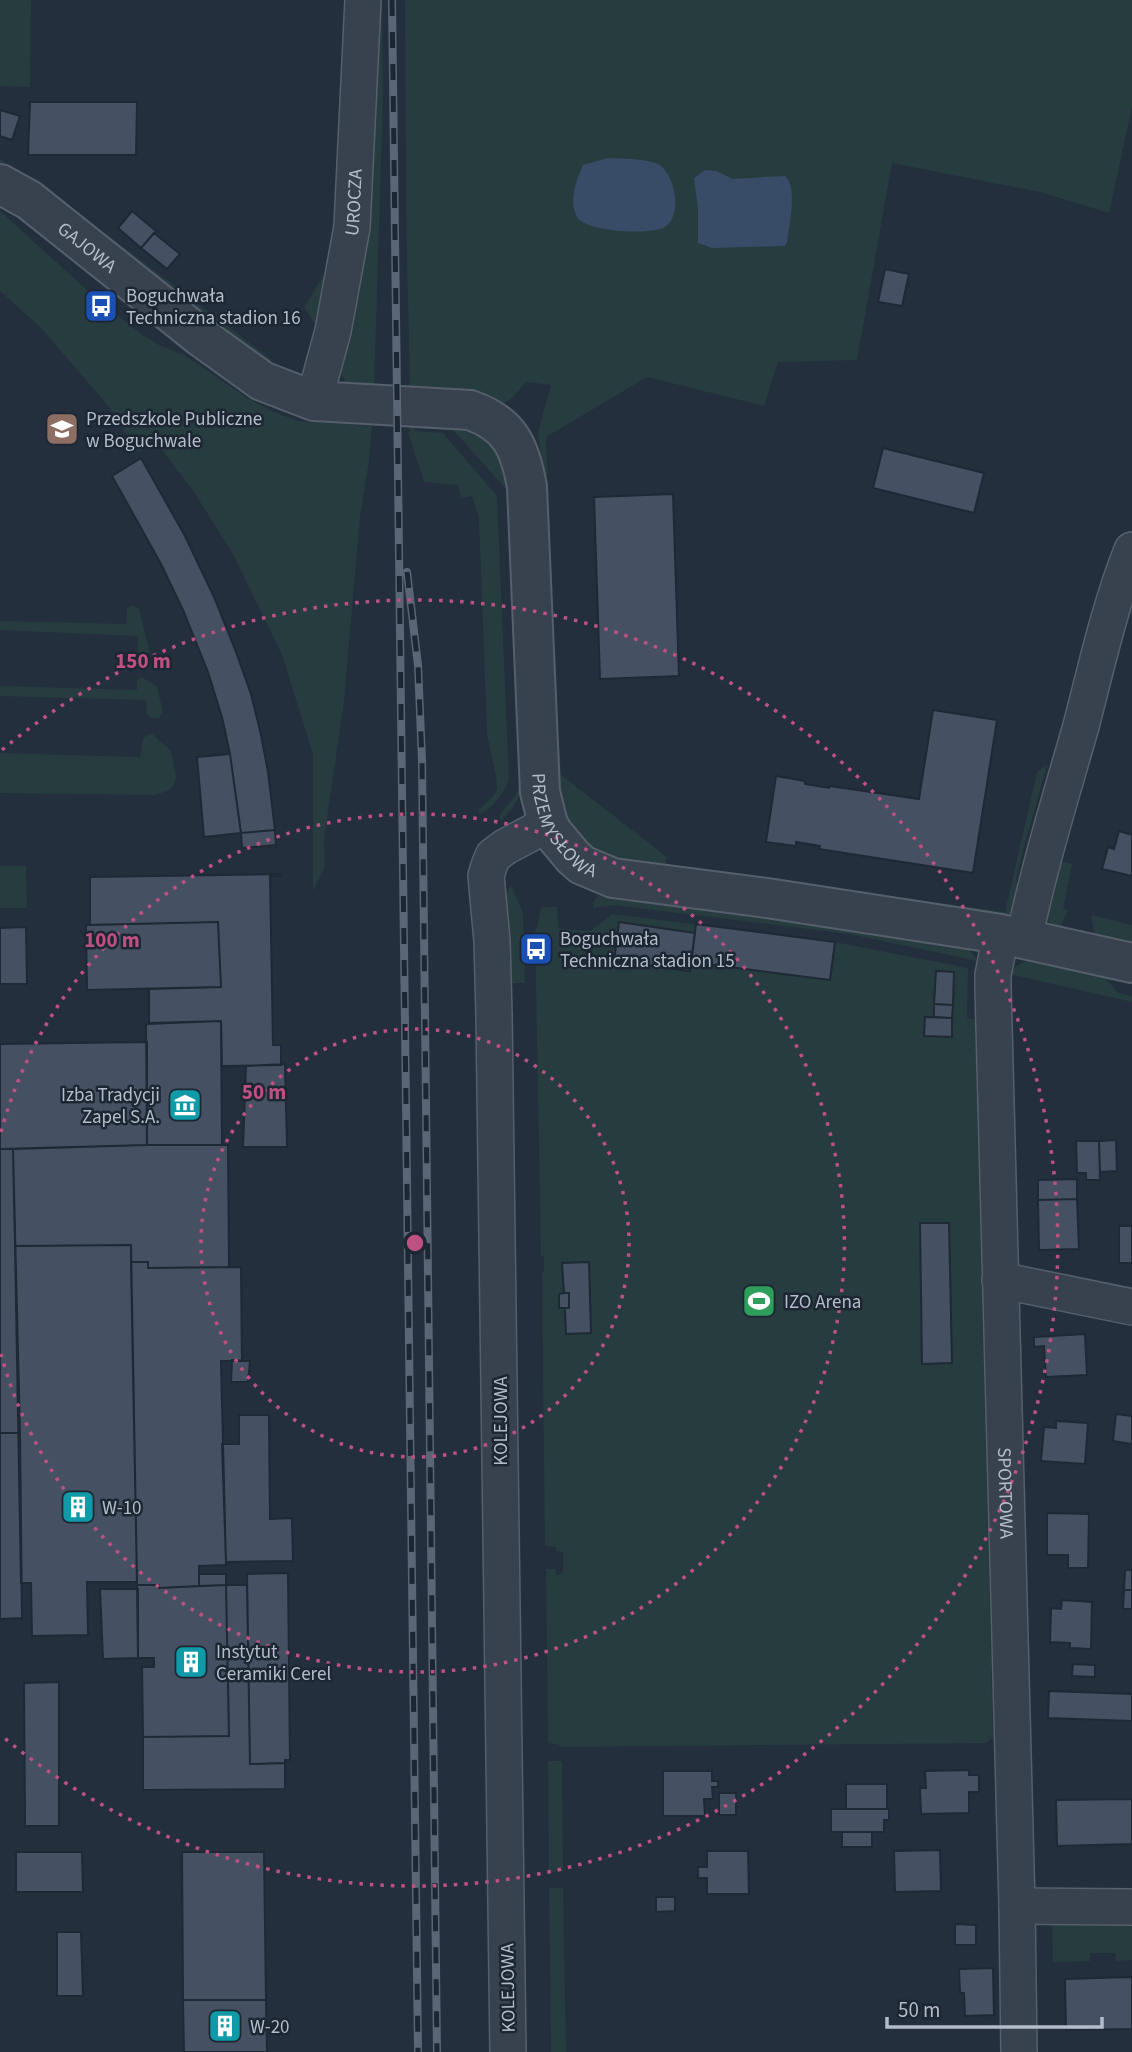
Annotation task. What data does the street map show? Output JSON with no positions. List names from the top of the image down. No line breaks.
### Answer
{"streets":{"street":["UROCZA","GAJOWA","PRZEMYSŁOWA","KOLEJOWA","SPORTOWA"]},"crossings":[["UROCZA","GAJOWA"],["UROCZA","PRZEMYSŁOWA"],["GAJOWA","PRZEMYSŁOWA"],["PRZEMYSŁOWA","KOLEJOWA"],["PRZEMYSŁOWA","SPORTOWA"]],"places":{"bus stop":["Boguchwała Techniczna stadion 16","Boguchwała Techniczna stadion 15"],"school or university":["Przedszkole Publiczne w Boguchwale"],"museum":["Izba Tradycji Zapel S.A."],"sports":["IZO Arena"],"building":["W-10","Instytut Ceramiki Cerel","W-20"]},"scale_bar":"50 m","rings":["150 m","100 m","50 m"]}
